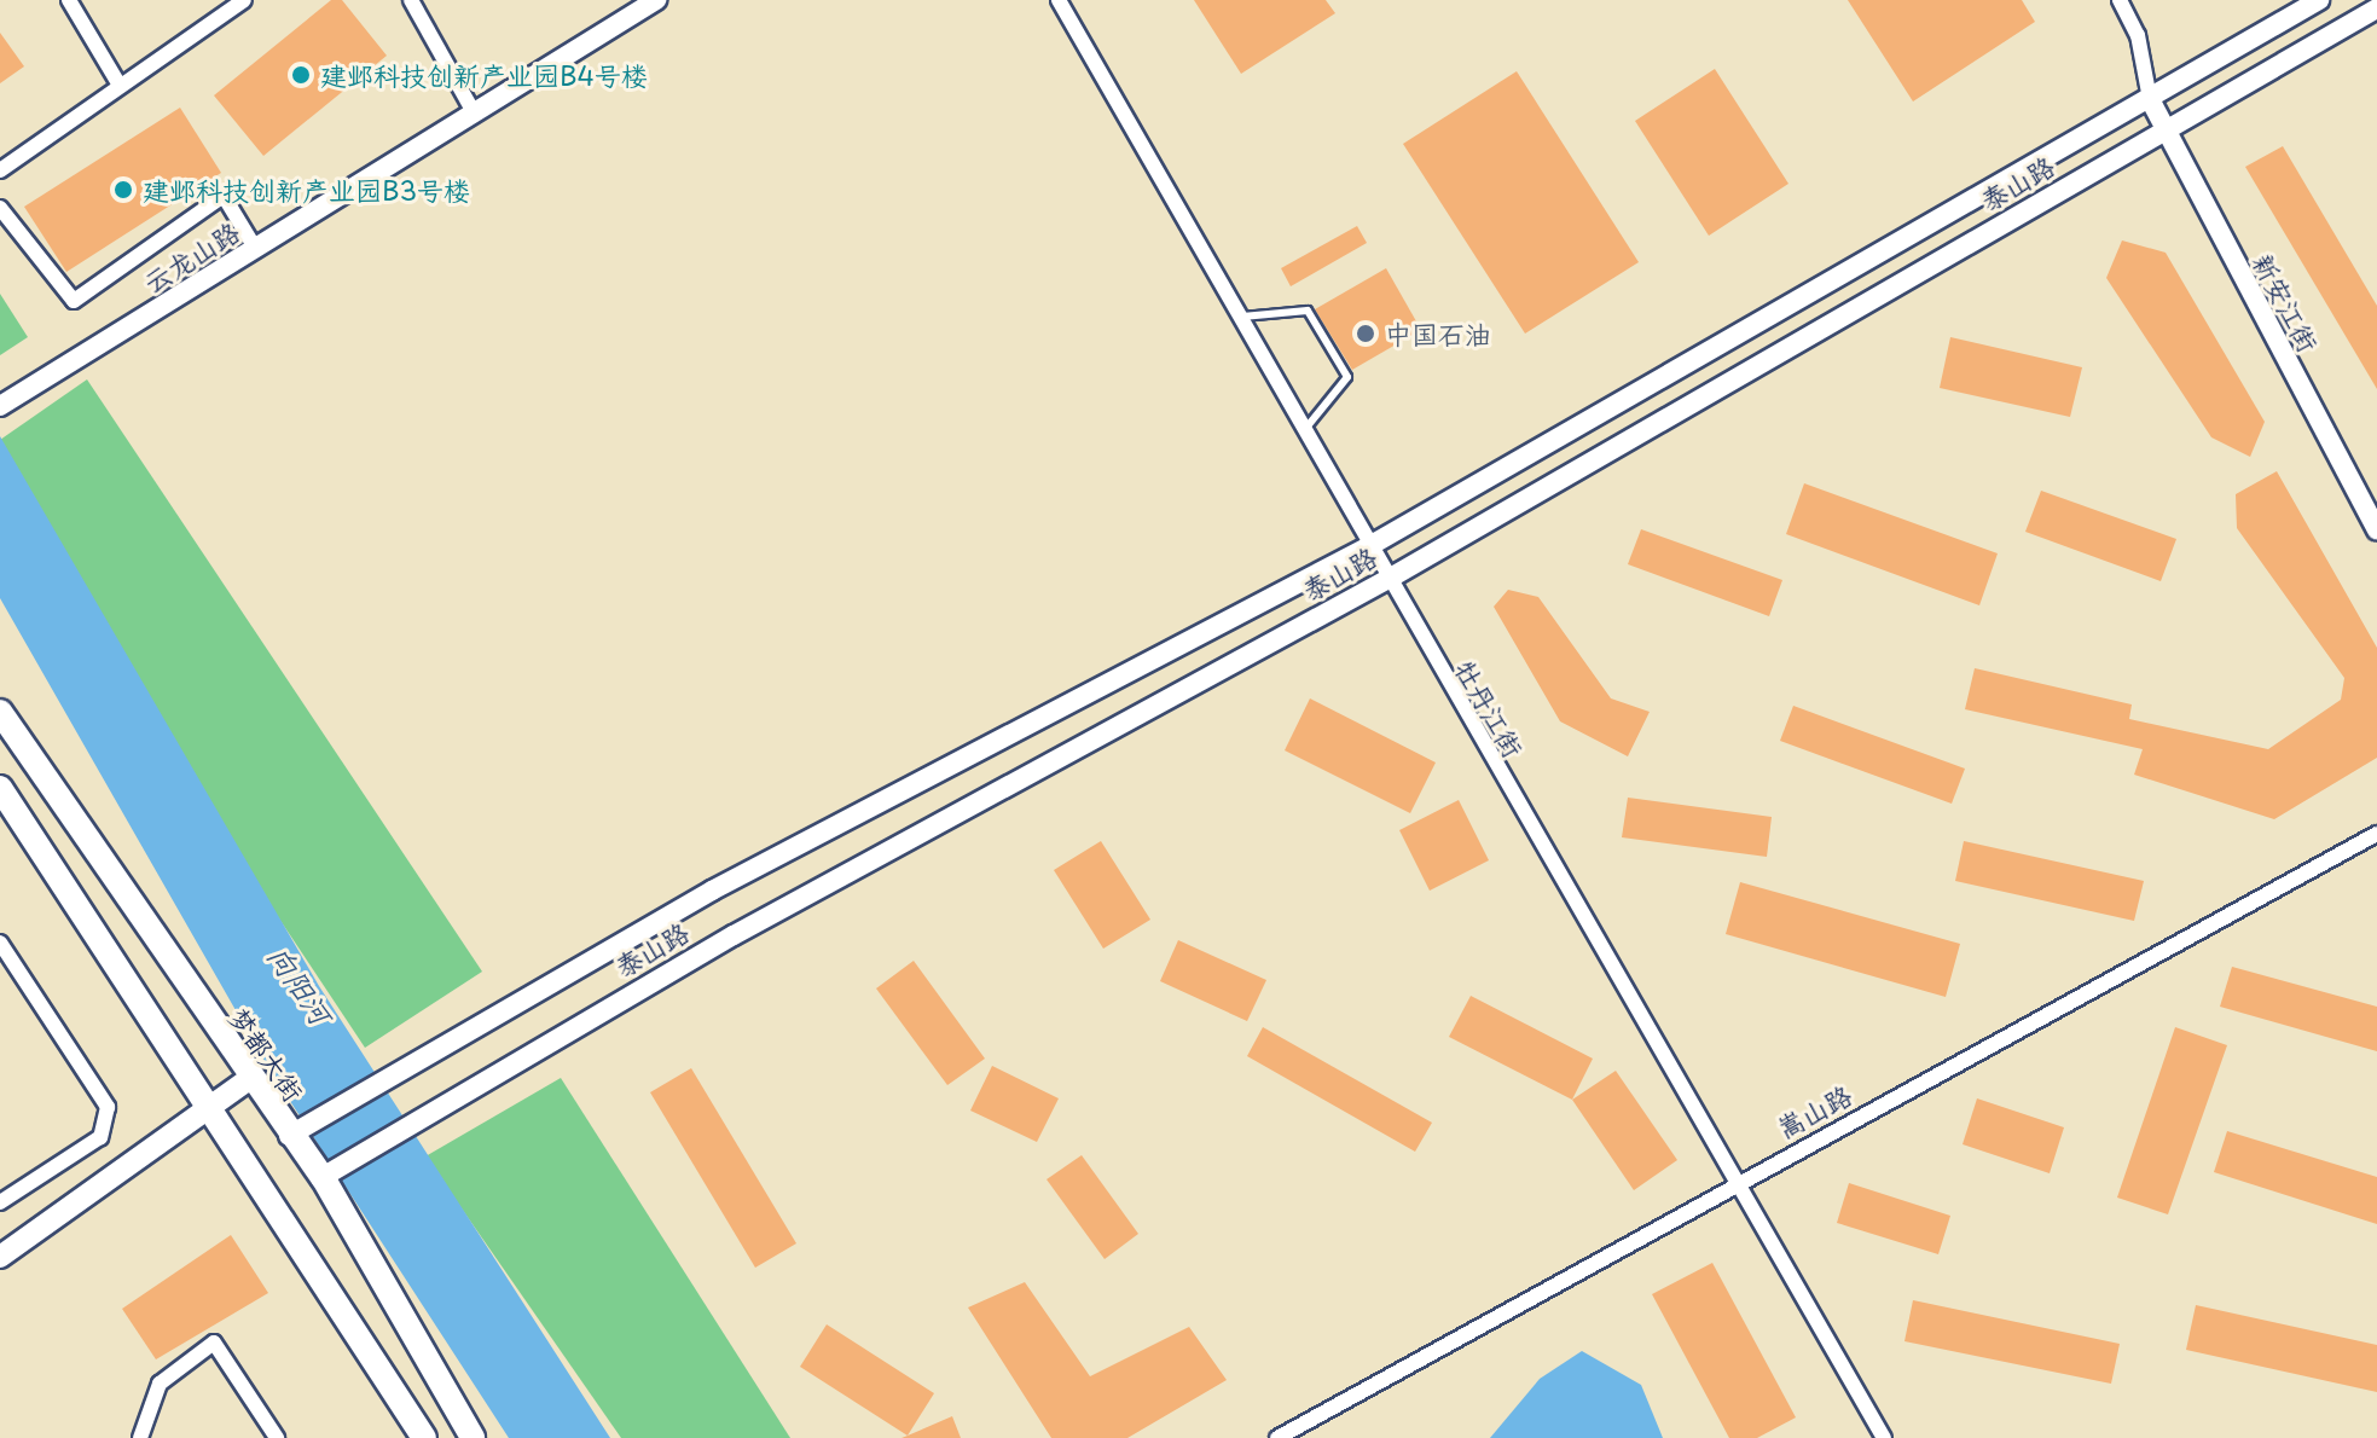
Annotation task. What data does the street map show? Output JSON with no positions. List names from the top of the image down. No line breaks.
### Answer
{"streets":{"main road":["梦都大街"],"street":["泰山路","云龙山路","新安江街","牡丹江街","嵩山路"]},"crossings":[["泰山路","新安江街"],["泰山路","牡丹江街"],["泰山路","梦都大街"],["牡丹江街","嵩山路"]],"water":["向阳河"],"places":["建邺科技创新产业园B4号楼","建邺科技创新产业园B3号楼","中国石油"]}
